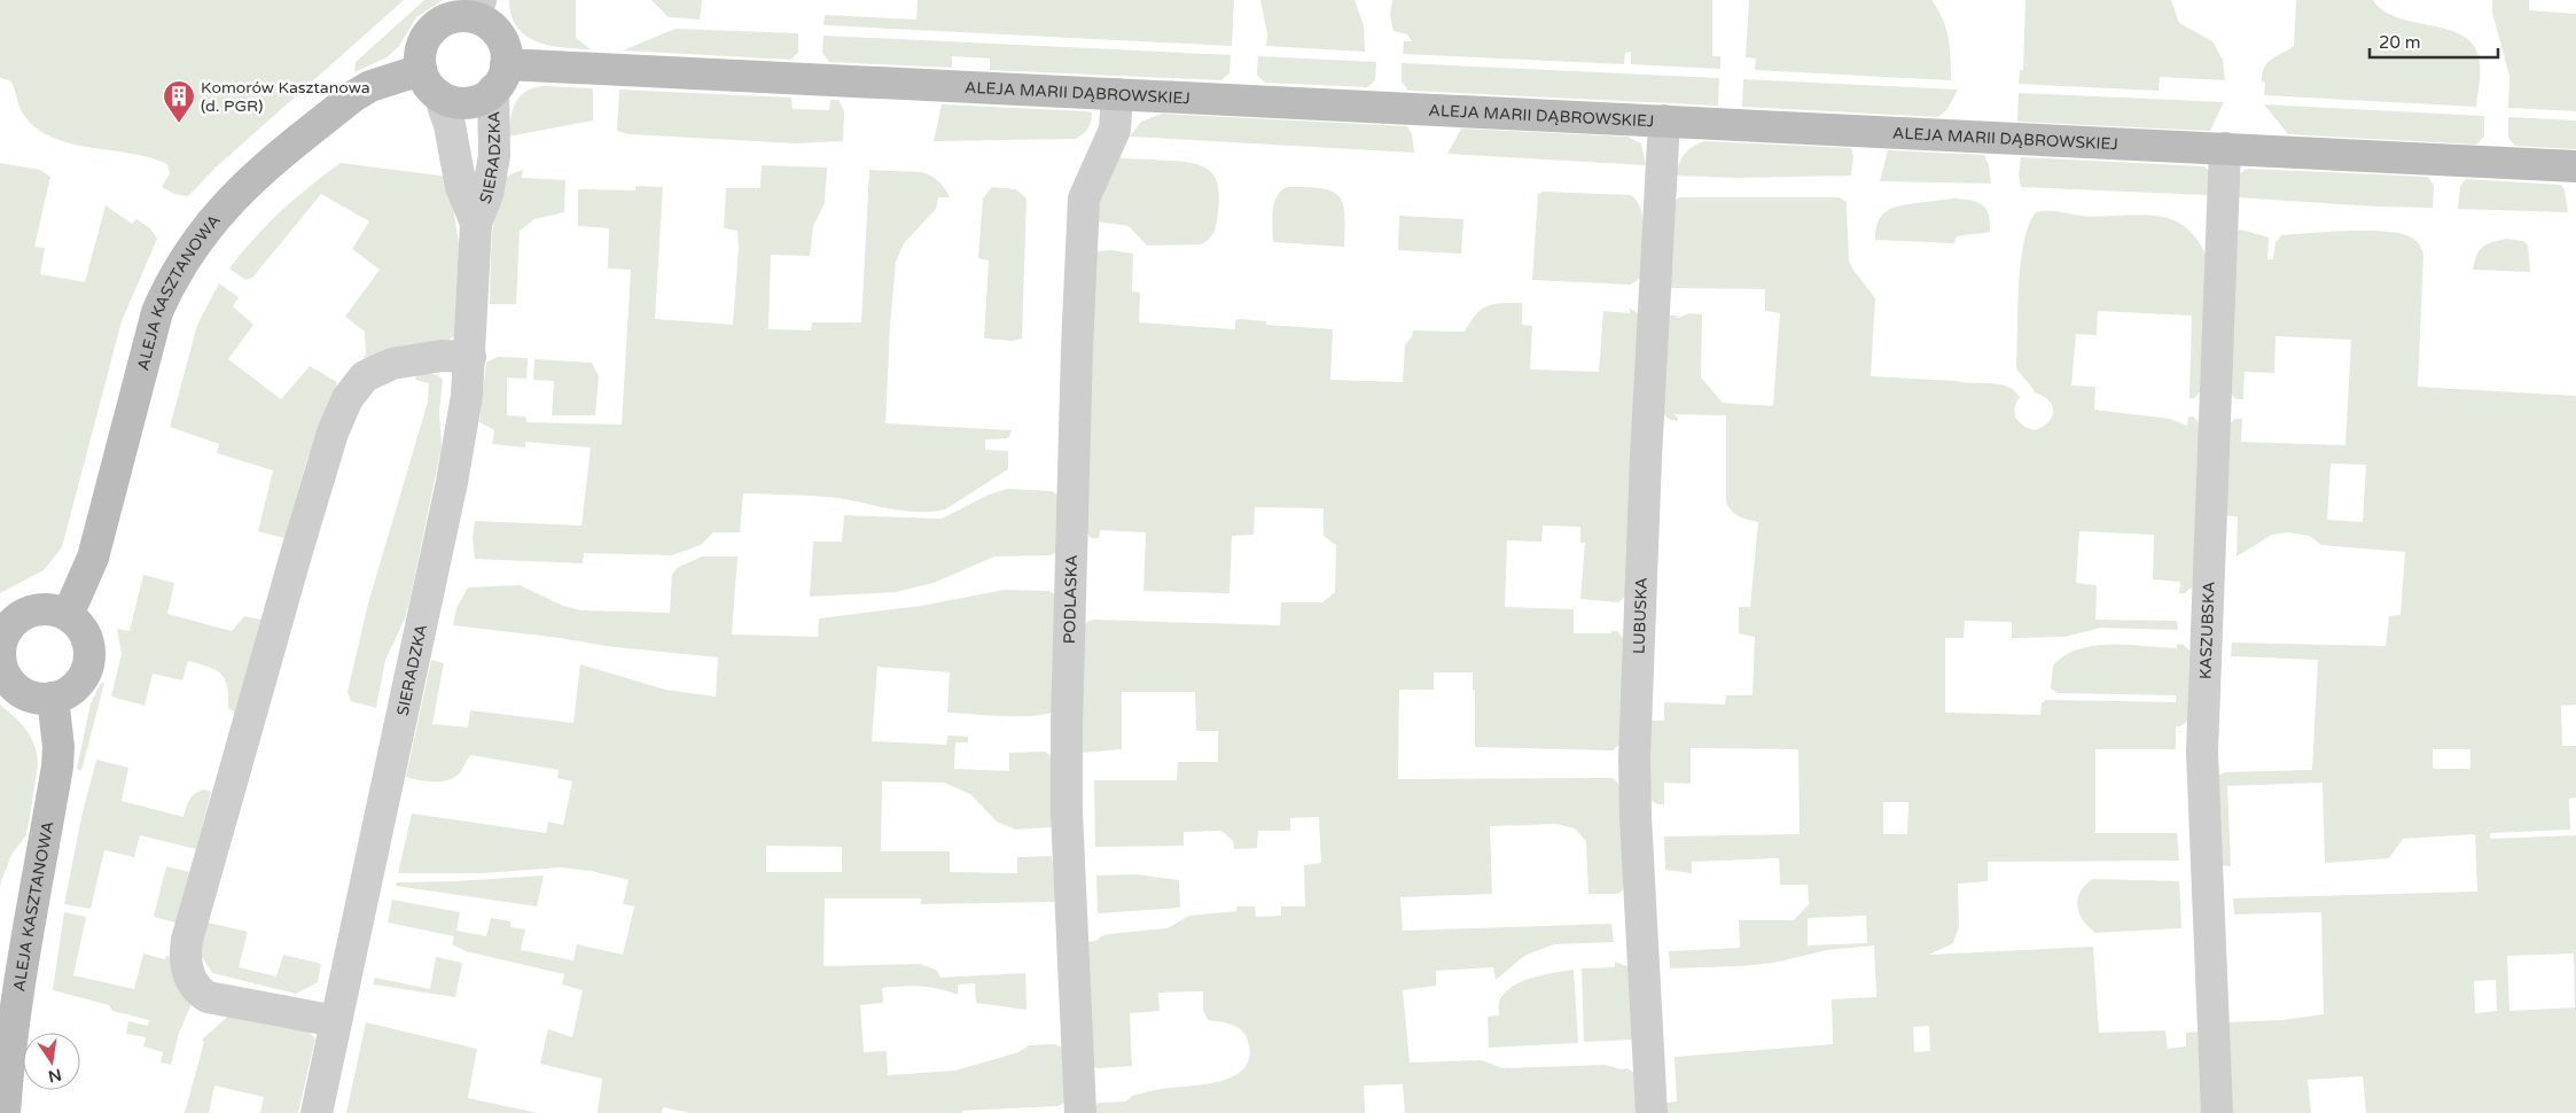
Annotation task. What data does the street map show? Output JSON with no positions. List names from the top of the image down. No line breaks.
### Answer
{"streets":{"street":["ALEJA MARII DĄBROWSKIEJ","SIERADZKA","ALEJA KASZTANOWA","PODLASKA","LUBUSKA","KASZUBSKA"]},"crossings":[["ALEJA MARII DĄBROWSKIEJ","SIERADZKA"],["ALEJA MARII DĄBROWSKIEJ","ALEJA KASZTANOWA"],["ALEJA MARII DĄBROWSKIEJ","PODLASKA"],["ALEJA MARII DĄBROWSKIEJ","LUBUSKA"],["ALEJA MARII DĄBROWSKIEJ","KASZUBSKA"],["SIERADZKA","ALEJA KASZTANOWA"]],"places":{"building":["Komorów Kasztanowa (d. PGR)"]},"scale_bar":"20 m","north":"bottom"}
